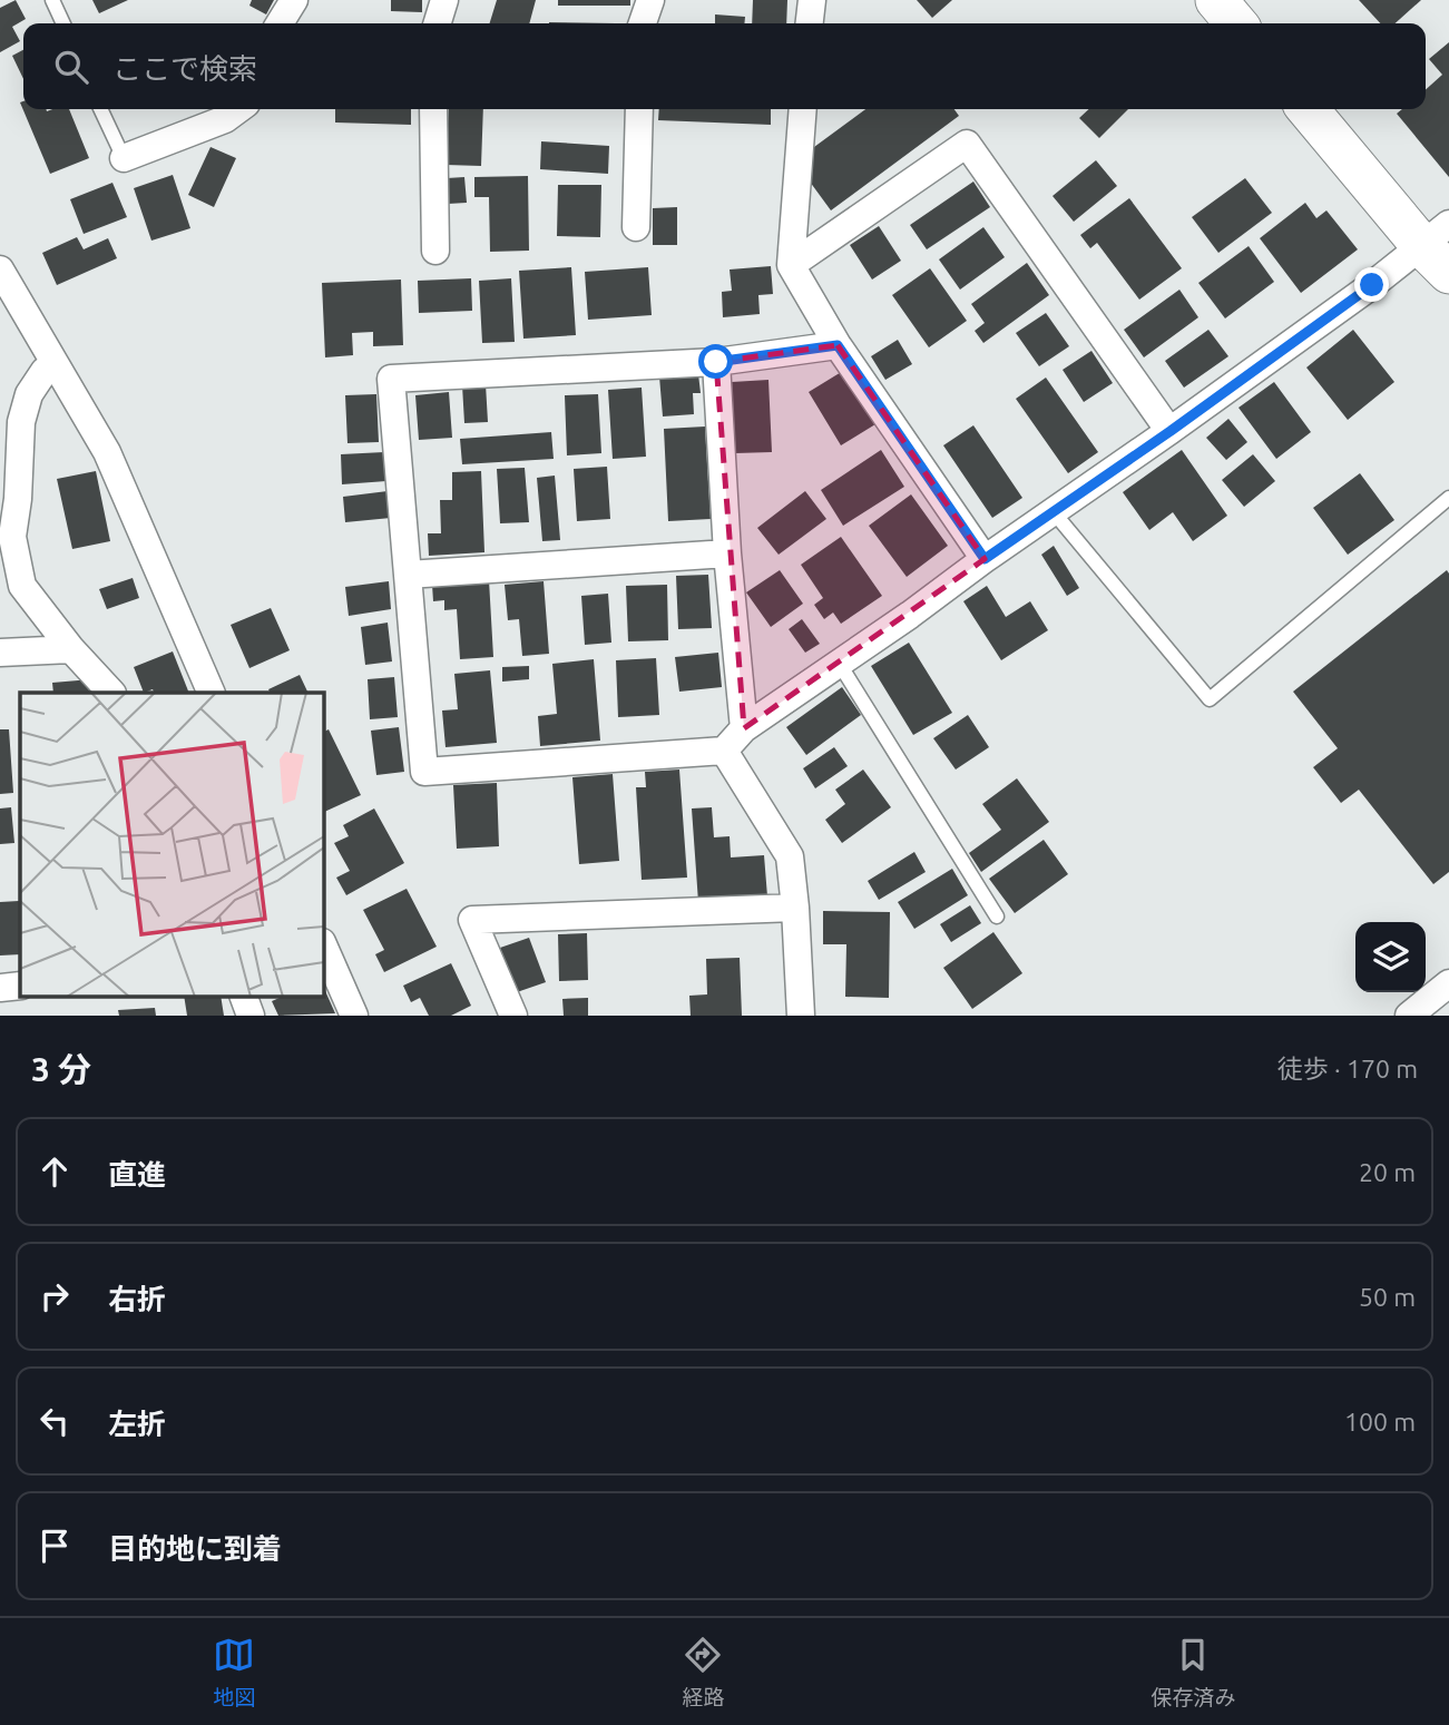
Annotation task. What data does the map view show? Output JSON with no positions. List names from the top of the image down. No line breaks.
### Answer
{"page":{"search":"ここで検索","heading":["3 分","徒歩 · 170 m"],"list":[["直進","20 m"],["右折","50 m"],["左折","100 m"],"目的地に到着"],"nav":["地図","経路","保存済み"]}}
